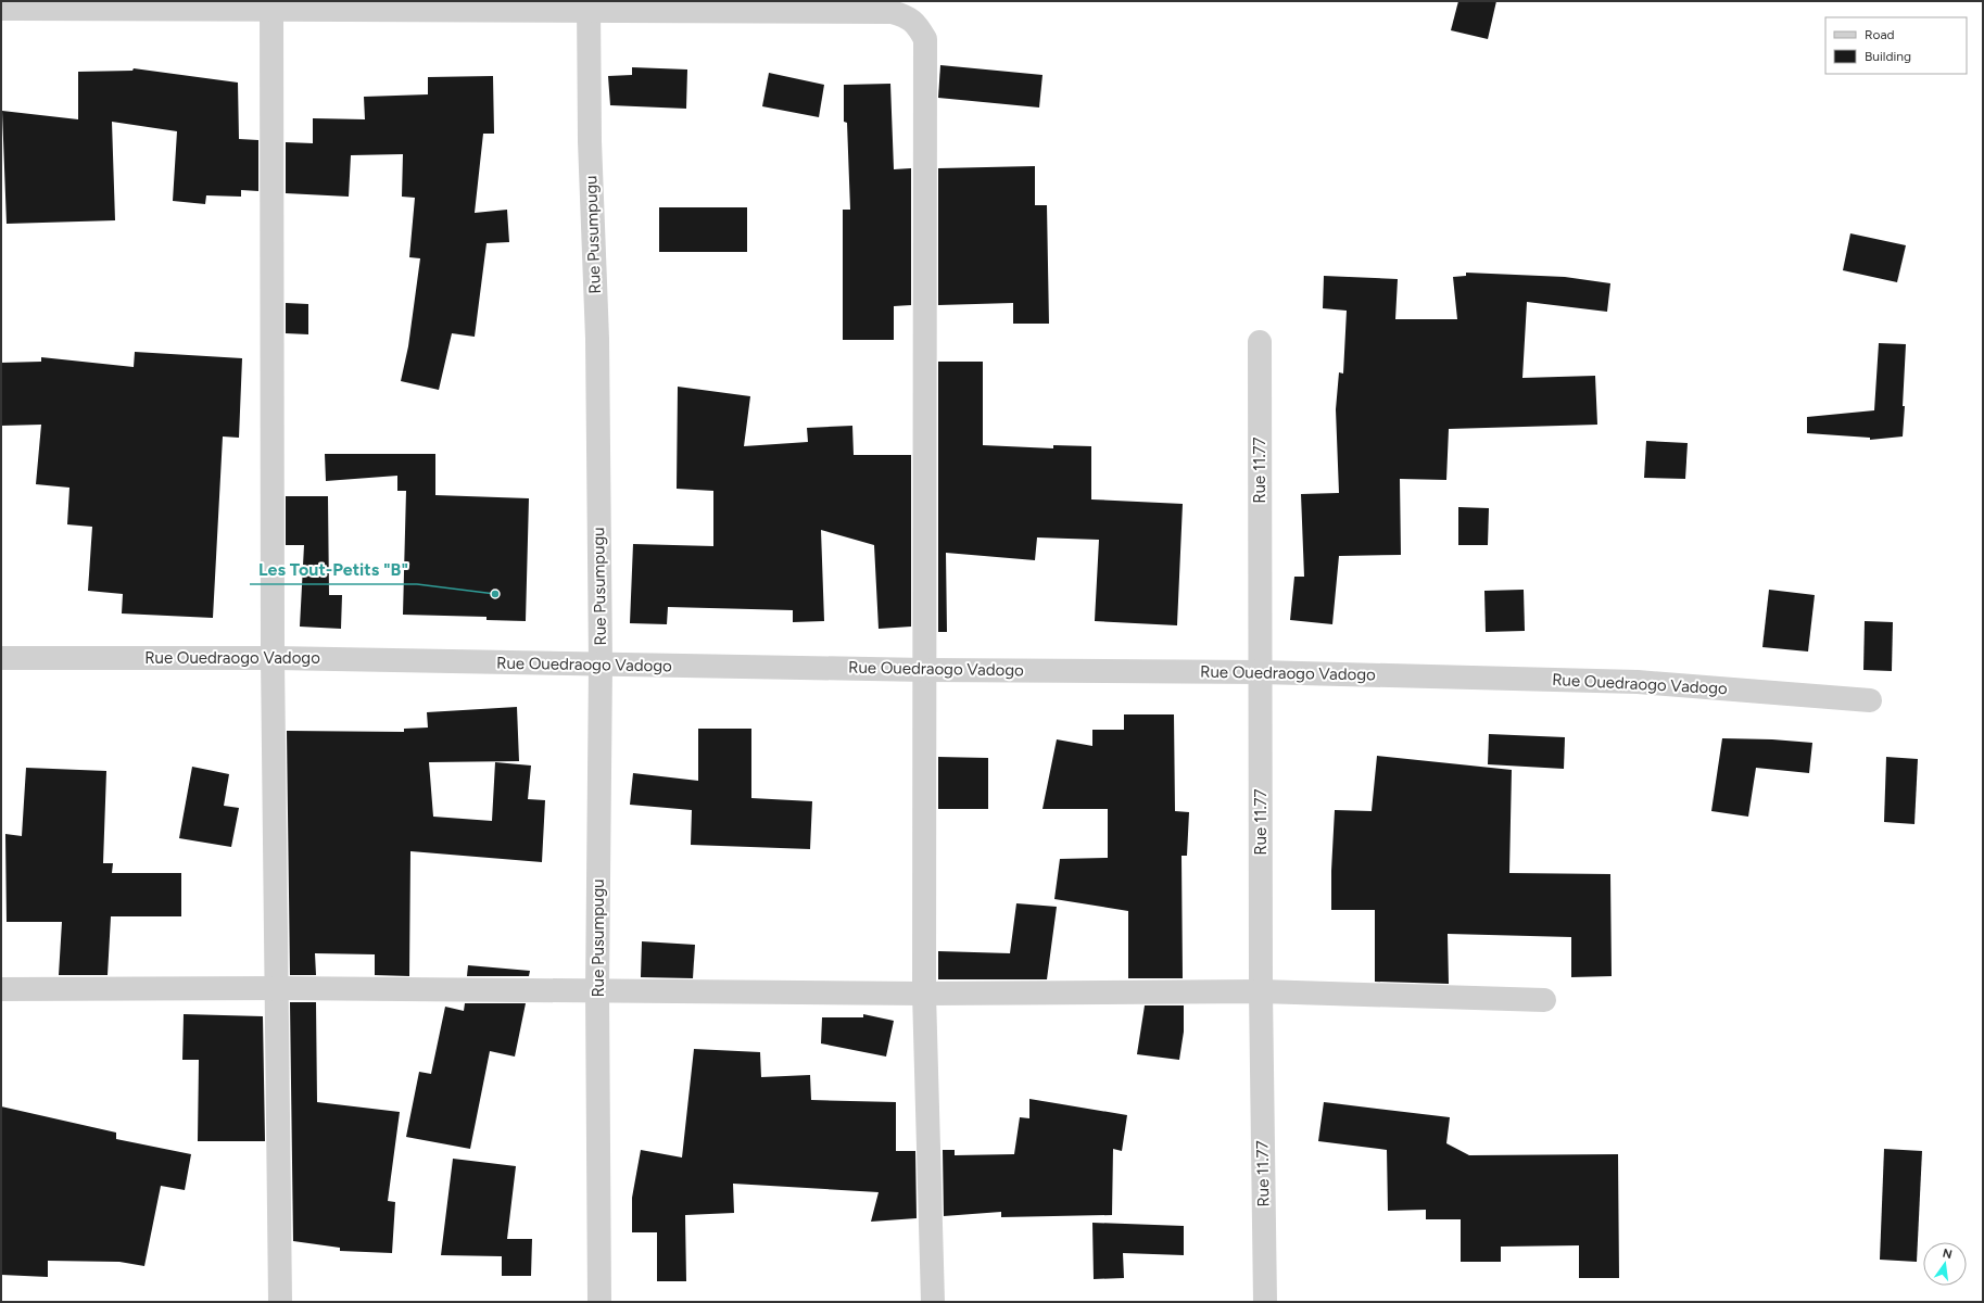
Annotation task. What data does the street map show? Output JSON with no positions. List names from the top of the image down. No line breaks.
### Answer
{"streets":{"street":["Rue Pusumpugu","Rue 11.77","Rue Ouedraogo Vadogo"]},"crossings":[["Rue Pusumpugu","Rue Ouedraogo Vadogo"],["Rue 11.77","Rue Ouedraogo Vadogo"]],"places":["Les Tout-Petits \"B\""],"legend":["Road","Building"],"north":"top"}
